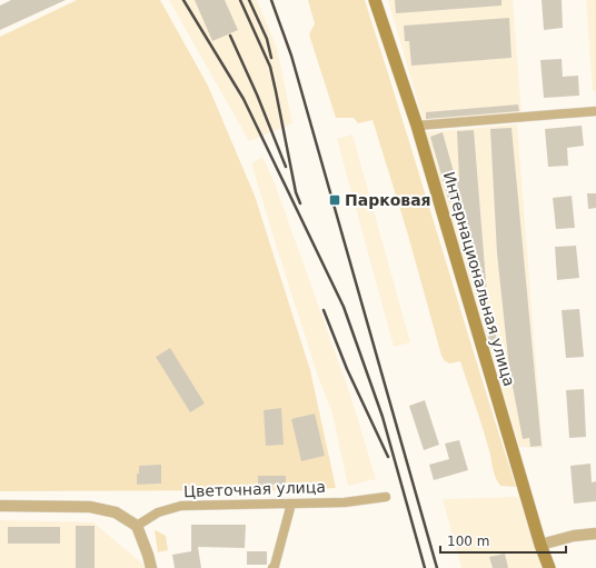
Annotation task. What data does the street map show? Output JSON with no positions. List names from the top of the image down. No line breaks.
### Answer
{"streets":{"main road":["Интернациональная улица"],"street":["Цветочная улица"]},"places":{"transit":["Парковая"]},"scale_bar":"100 m"}
